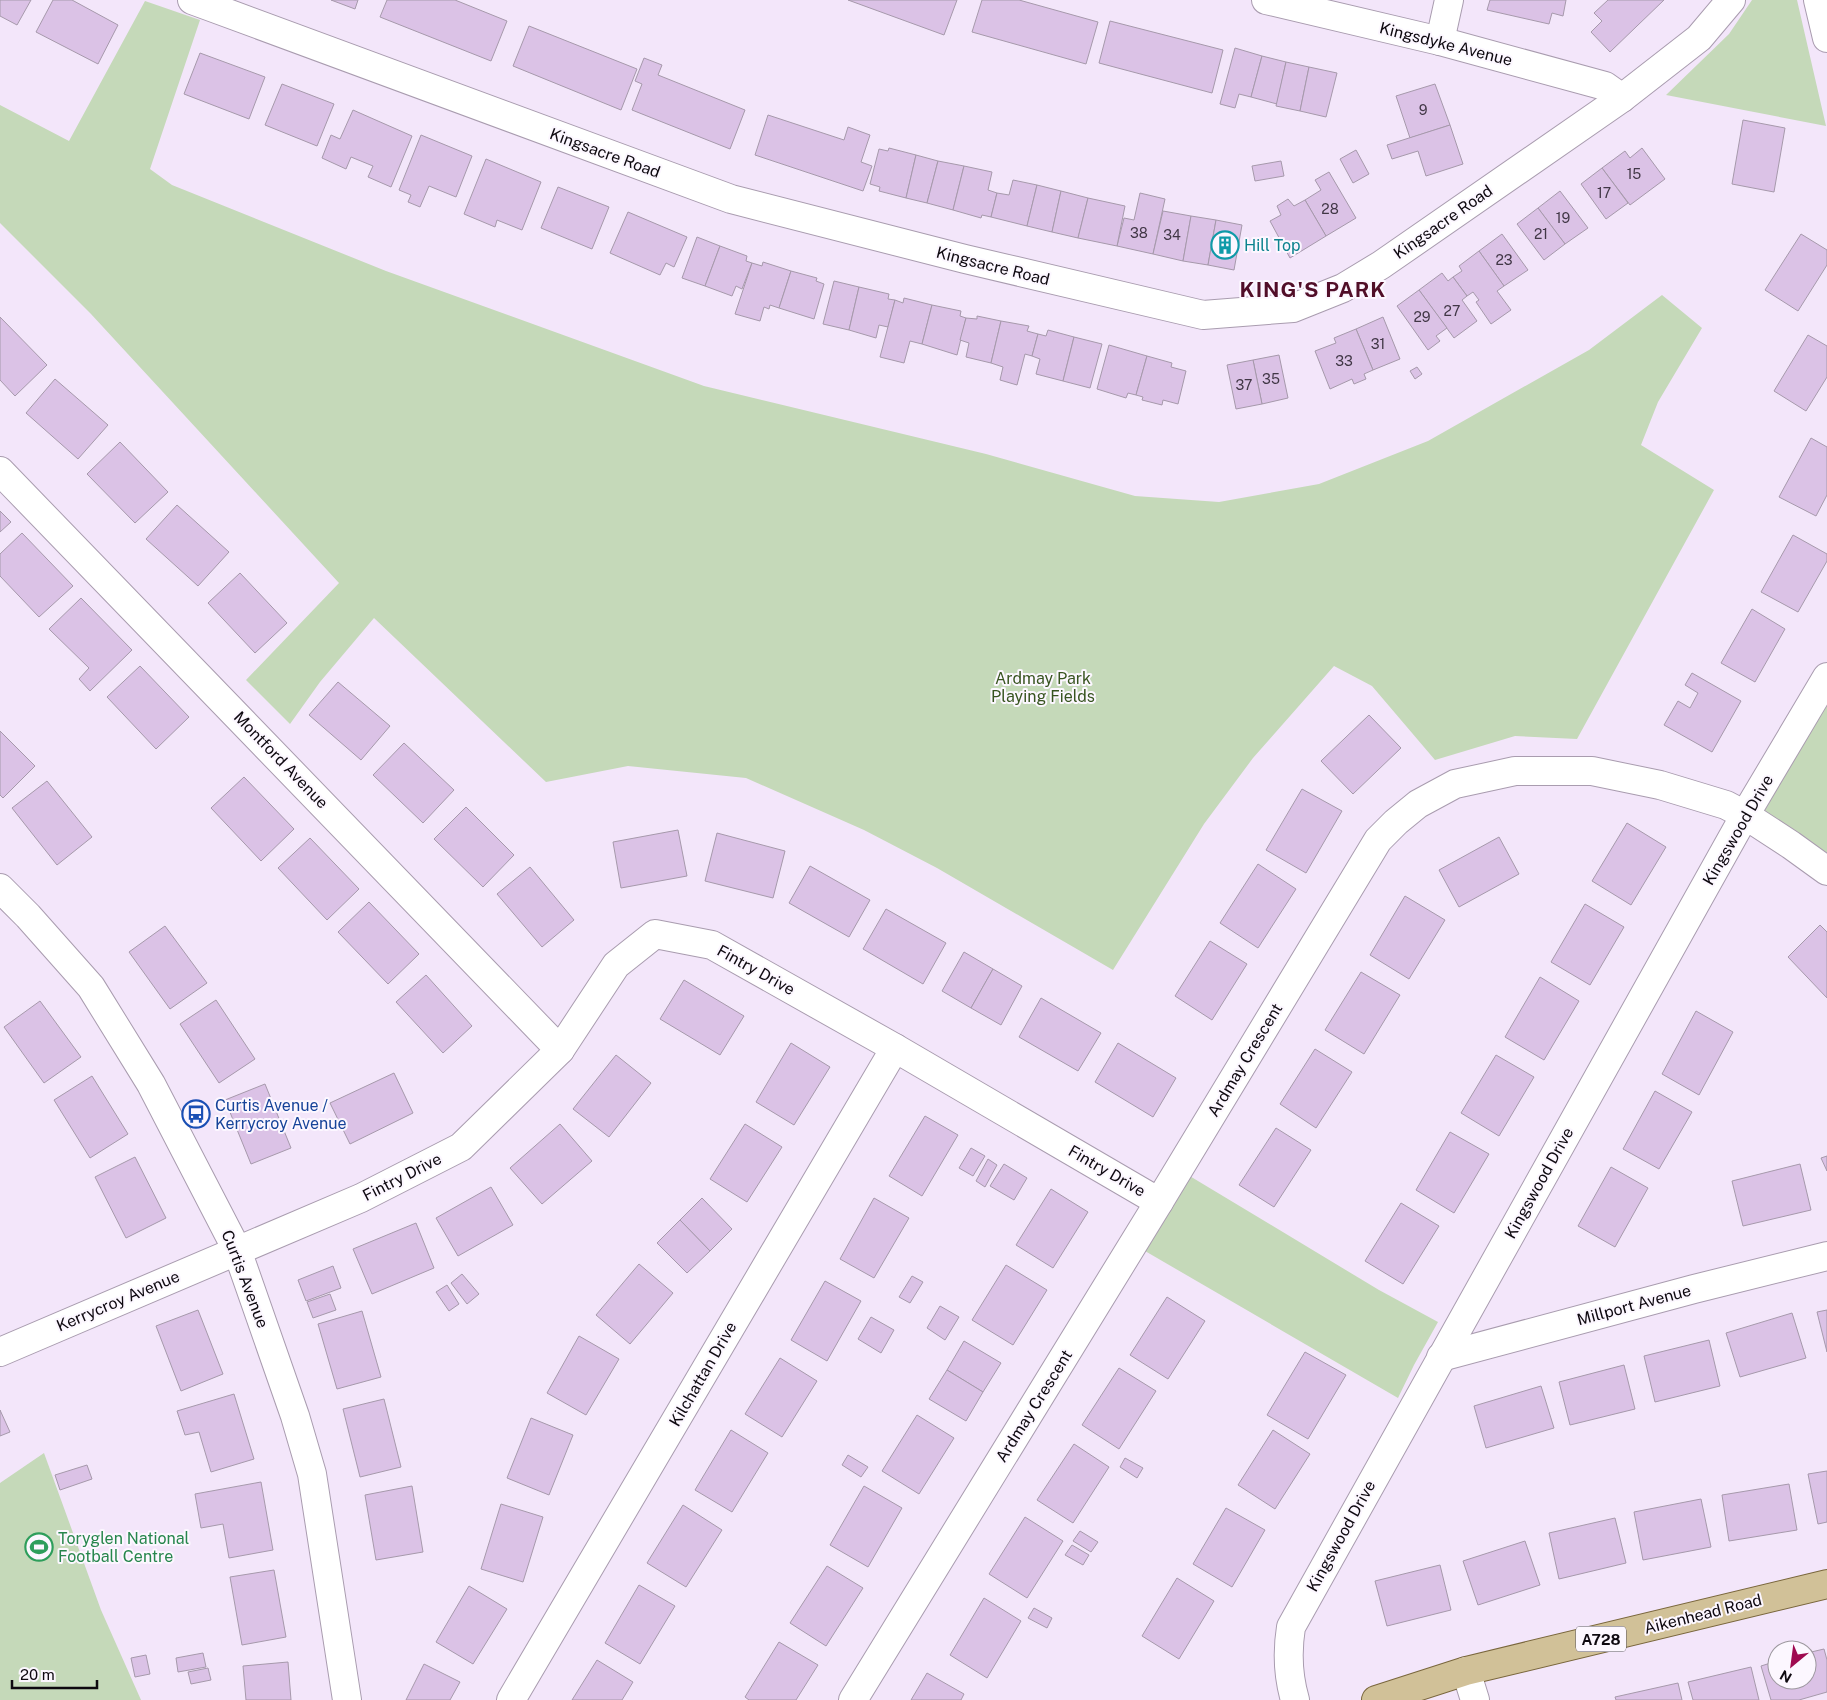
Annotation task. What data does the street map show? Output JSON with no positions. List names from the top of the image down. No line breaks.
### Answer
{"streets":{"main road":["Aikenhead Road","A728"],"street":["Kingsdyke Avenue","Kingsacre Road","Montford Avenue","Kingswood Drive","Fintry Drive","Ardmay Crescent","Curtis Avenue","Kerrycroy Avenue","Millport Avenue","Kilchattan Drive"]},"crossings":[["Kingsdyke Avenue","Kingsacre Road"],["Montford Avenue","Fintry Drive"],["Kingswood Drive","Ardmay Crescent"],["Kingswood Drive","Millport Avenue"],["Fintry Drive","Ardmay Crescent"],["Fintry Drive","Curtis Avenue"],["Fintry Drive","Kerrycroy Avenue"],["Fintry Drive","Kilchattan Drive"],["Curtis Avenue","Kerrycroy Avenue"]],"districts":["KING'S PARK"],"parks":["Ardmay Park Playing Fields"],"places":{"building":["Hill Top"],"bus stop":["Curtis Avenue / Kerrycroy Avenue"],"sports":["Toryglen National Football Centre"]},"house_numbers":["9","15","17","28","19","38","21","34","23","27","29","31","33","35","37"],"scale_bar":"20 m","north":"bottom left"}
